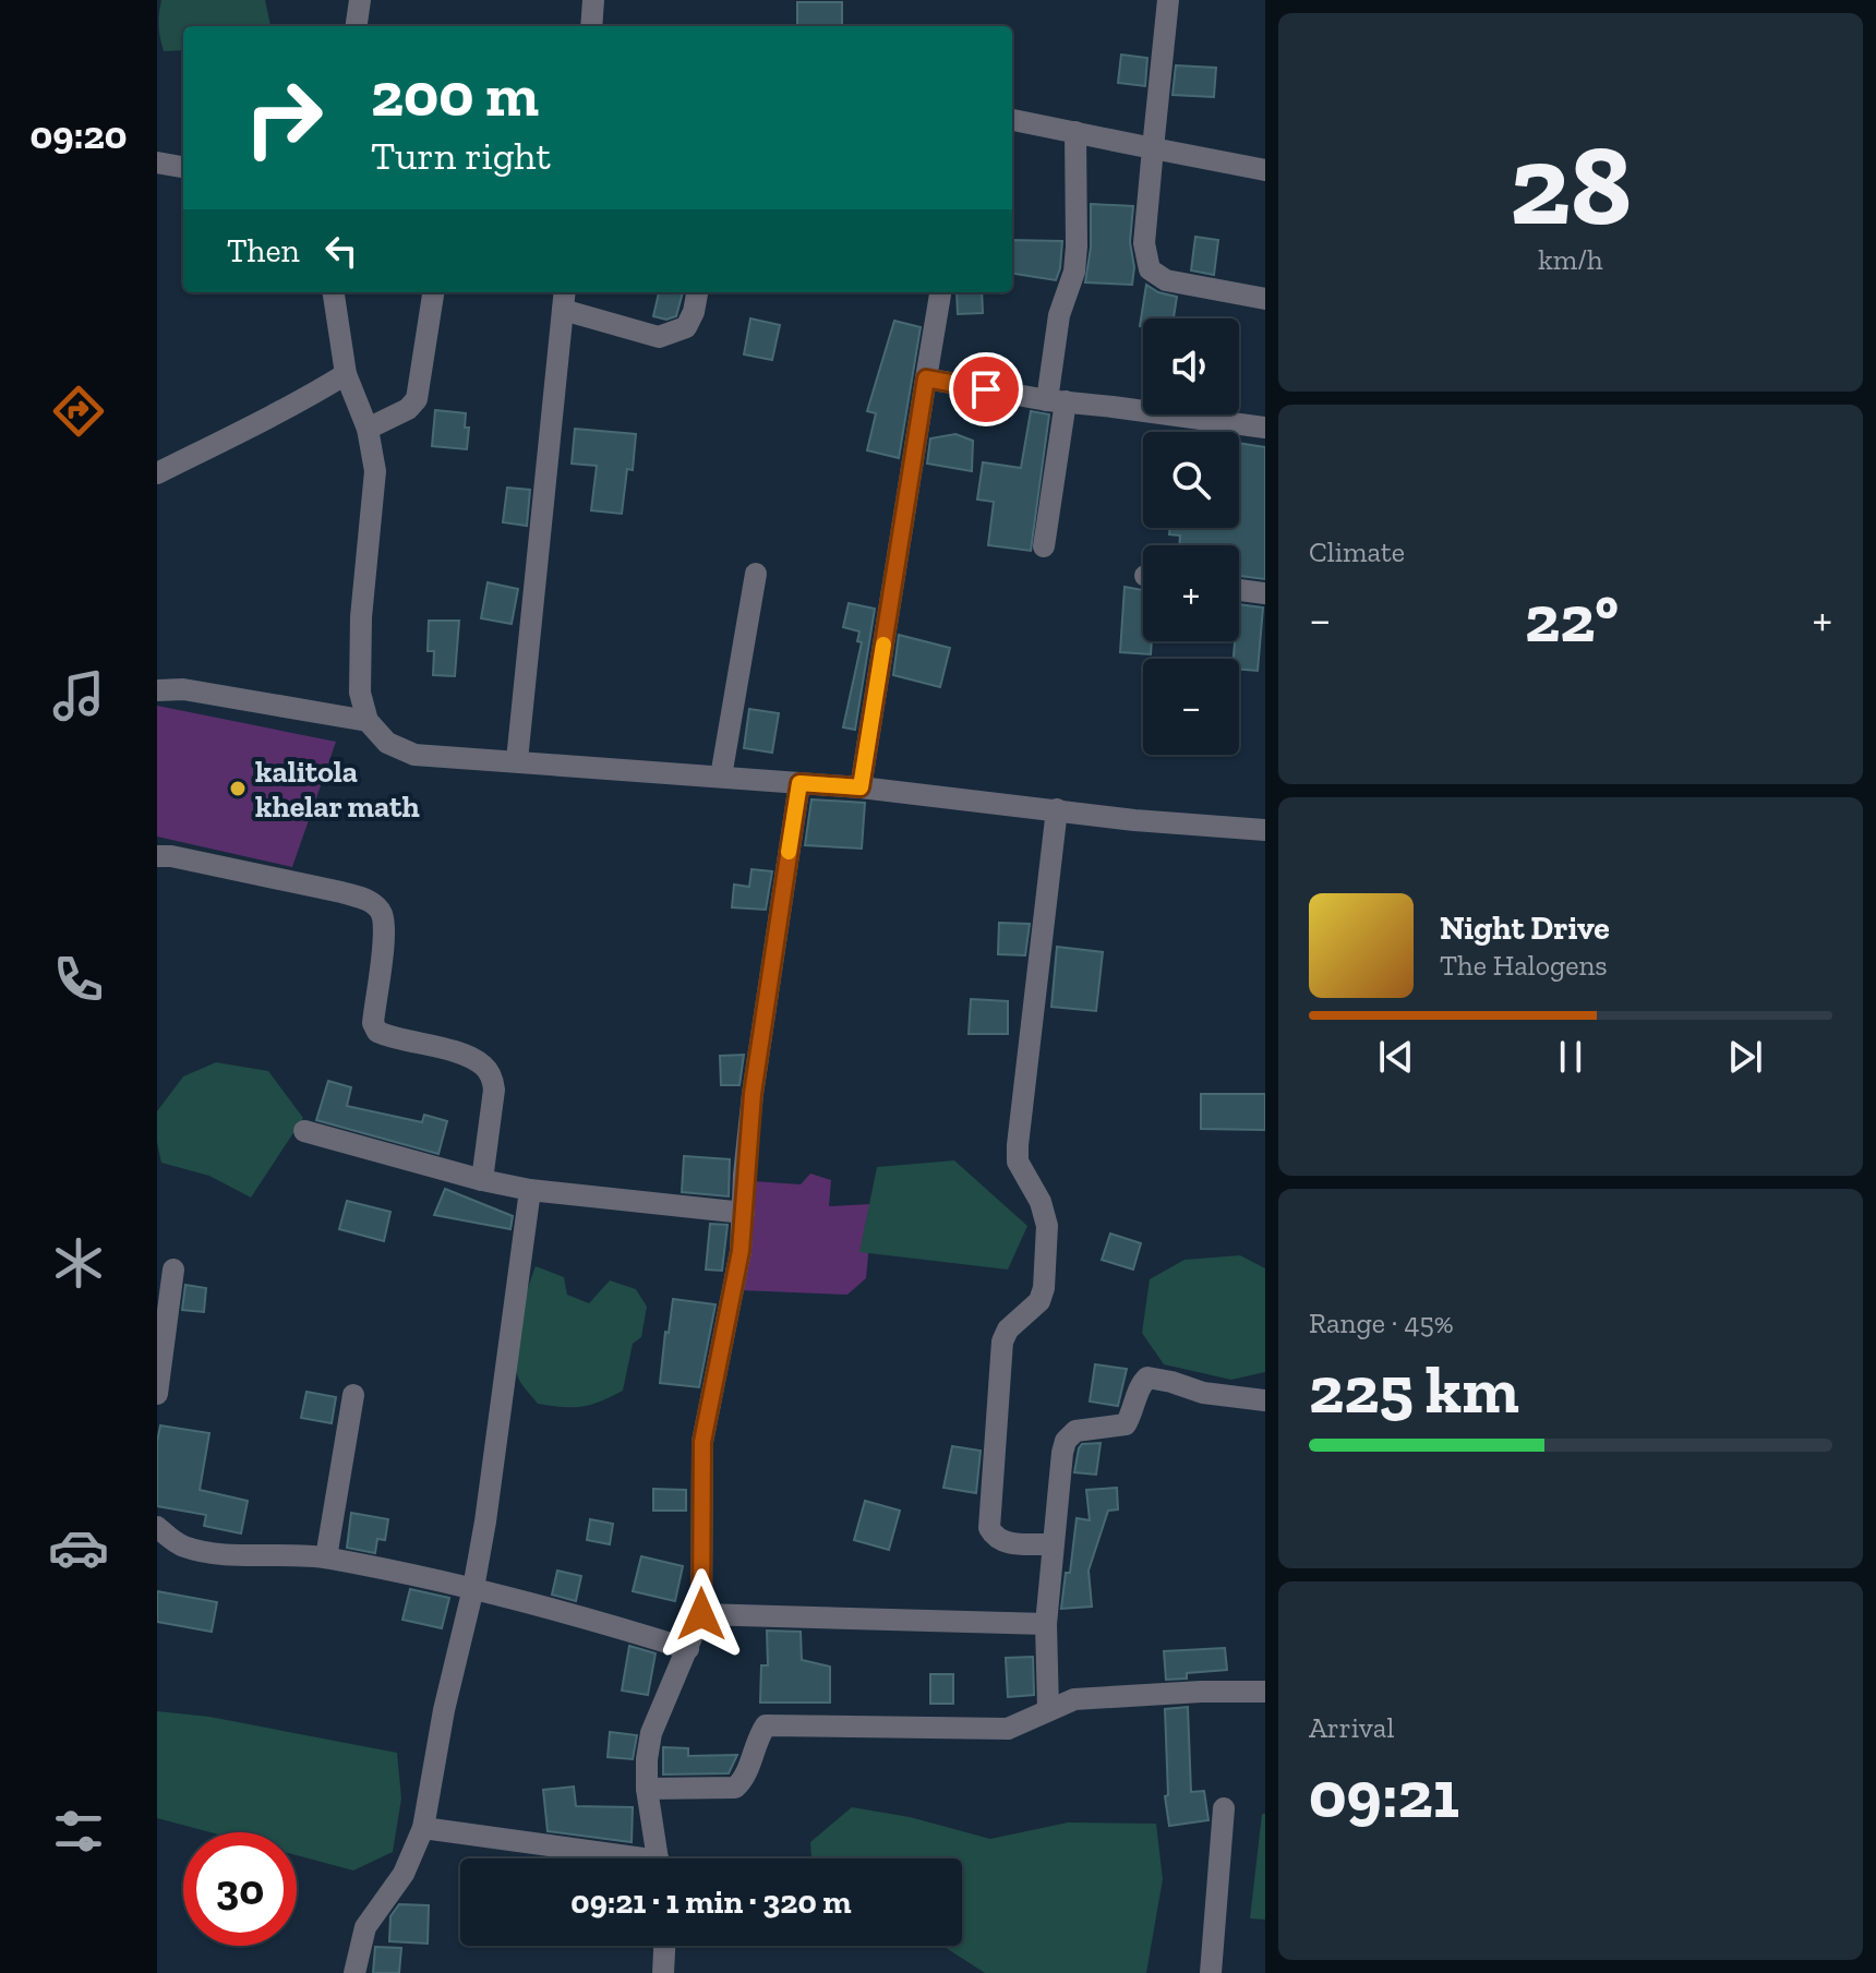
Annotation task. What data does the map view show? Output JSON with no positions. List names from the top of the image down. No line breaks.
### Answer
{"places":["kalitola khelar math"],"page":{"tabs":"09:20","tile":[["28","km/h"],"Climate",["Range · 45%","225 km"],["Arrival","09:21"]],"turn":["200 m","Turn right"],"then":"Then","map_buttons":["+","−"],"heat":["−","22°","+"],"song":["Night Drive","The Halogens"],"limit":"30","trip":"09:21 · 1 min · 320 m"}}
